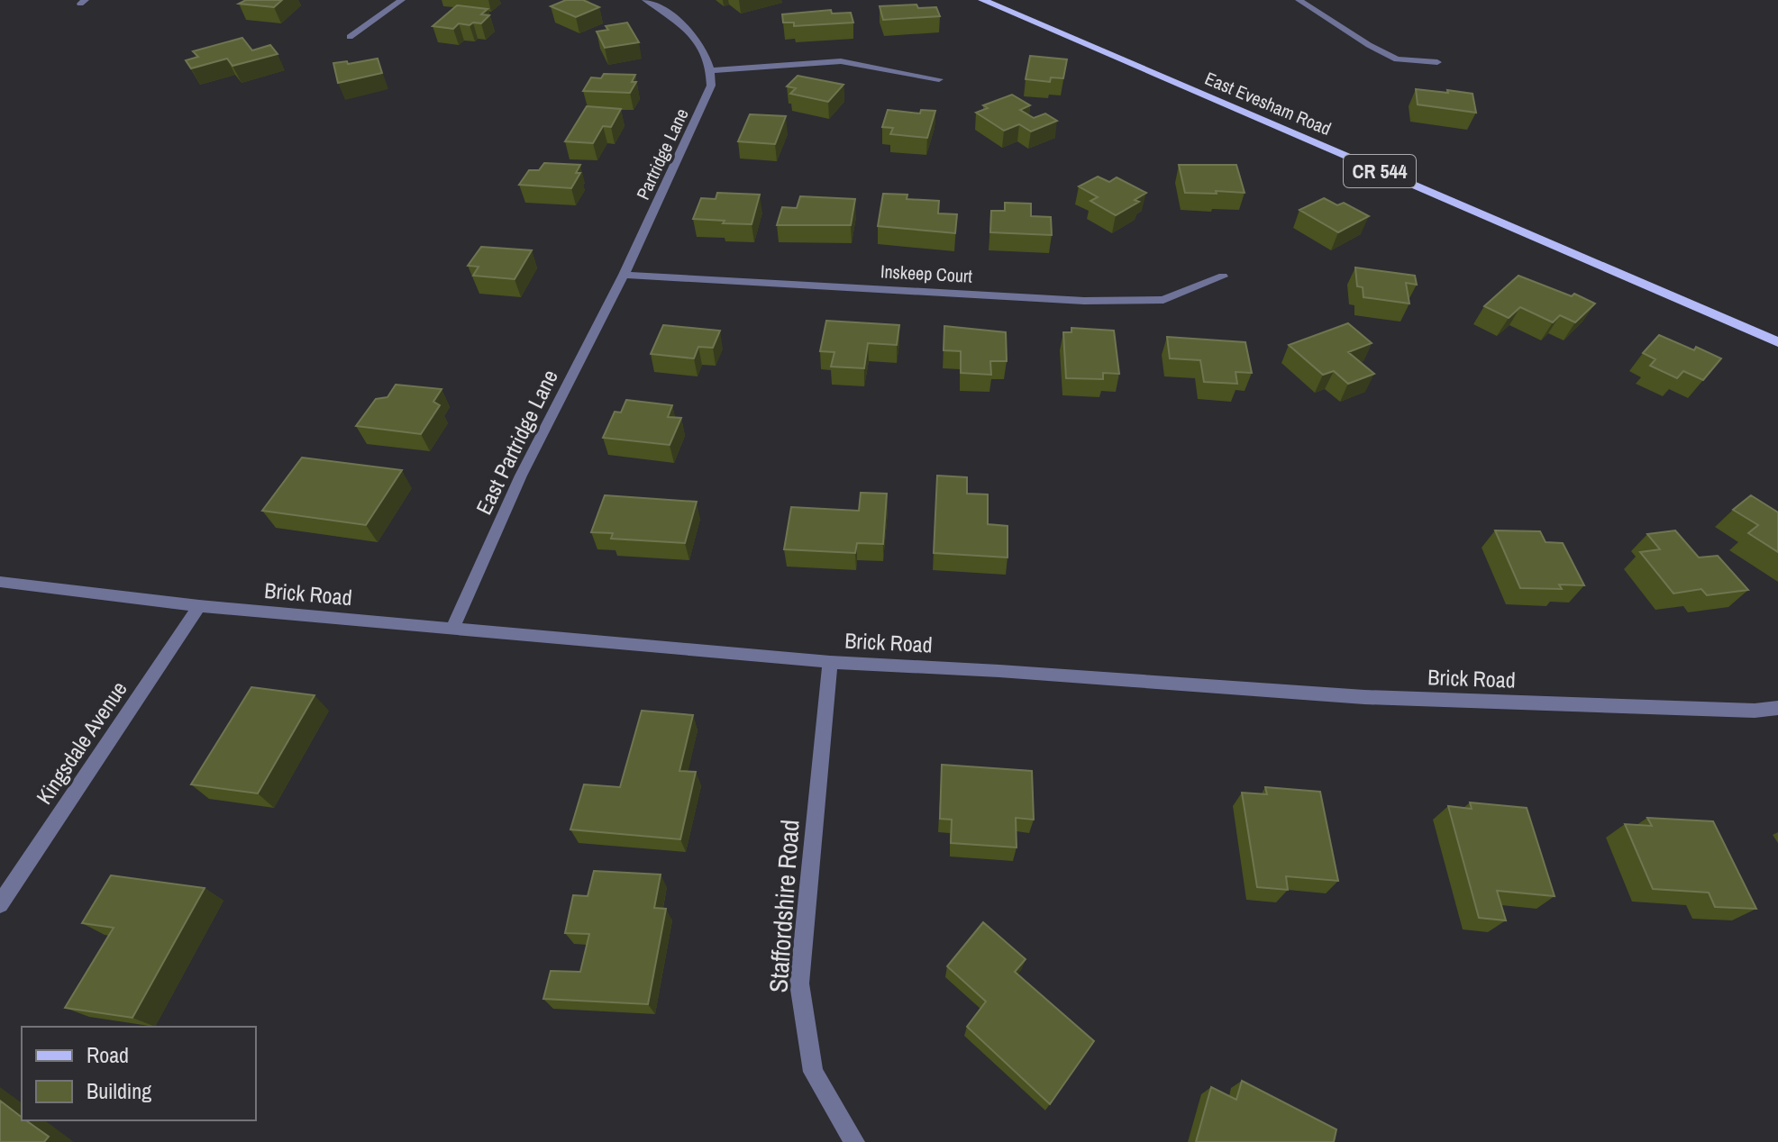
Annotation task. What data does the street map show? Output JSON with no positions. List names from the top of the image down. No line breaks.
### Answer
{"streets":{"main road":["East Evesham Road","CR 544"],"street":["Partridge Lane","Inskeep Court","East Partridge Lane","Brick Road","Kingsdale Avenue","Staffordshire Road"]},"crossings":[["Partridge Lane","Inskeep Court"],["Partridge Lane","East Partridge Lane"],["Inskeep Court","East Partridge Lane"],["East Partridge Lane","Brick Road"],["Brick Road","Kingsdale Avenue"],["Brick Road","Staffordshire Road"]],"legend":["Road","Building"]}
